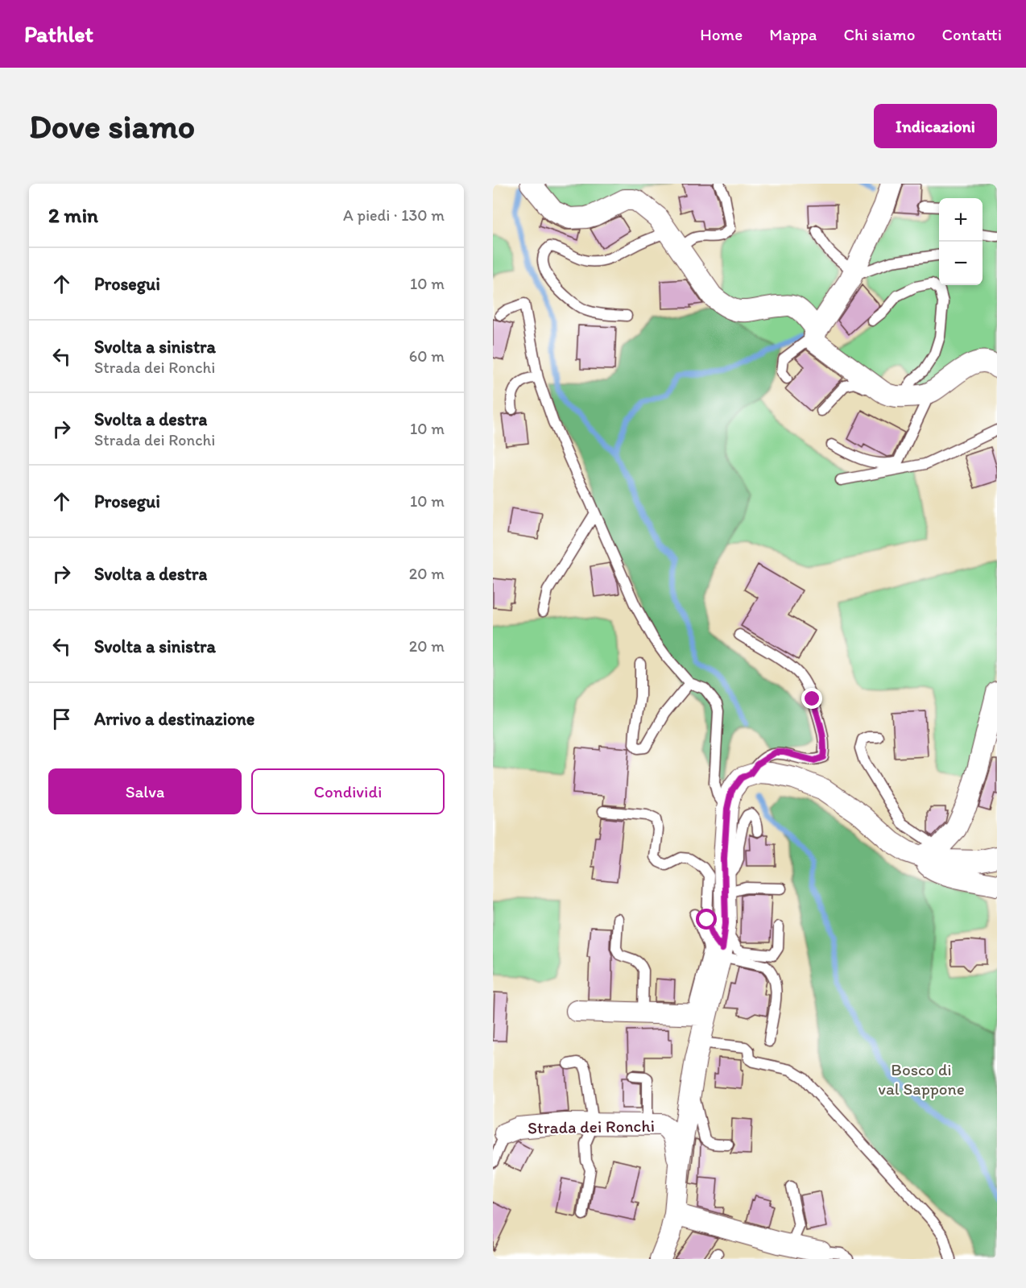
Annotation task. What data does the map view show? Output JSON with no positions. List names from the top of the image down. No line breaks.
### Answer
{"streets":{"street":["Strada dei Ronchi"]},"parks":["Bosco di val Sappone"],"page":{"header":"Pathlet","nav":["Home","Mappa","Chi siamo","Contatti"],"buttons":["Indicazioni",["Salva","Condividi"]],"title":"Dove siamo","heading":["2 min","A piedi · 130 m"],"map_buttons":["+","−"],"list":[["Prosegui","10 m"],["Svolta a sinistra","Strada dei Ronchi","60 m"],["Svolta a destra","Strada dei Ronchi","10 m"],["Prosegui","10 m"],["Svolta a destra","20 m"],["Svolta a sinistra","20 m"],"Arrivo a destinazione"]}}
